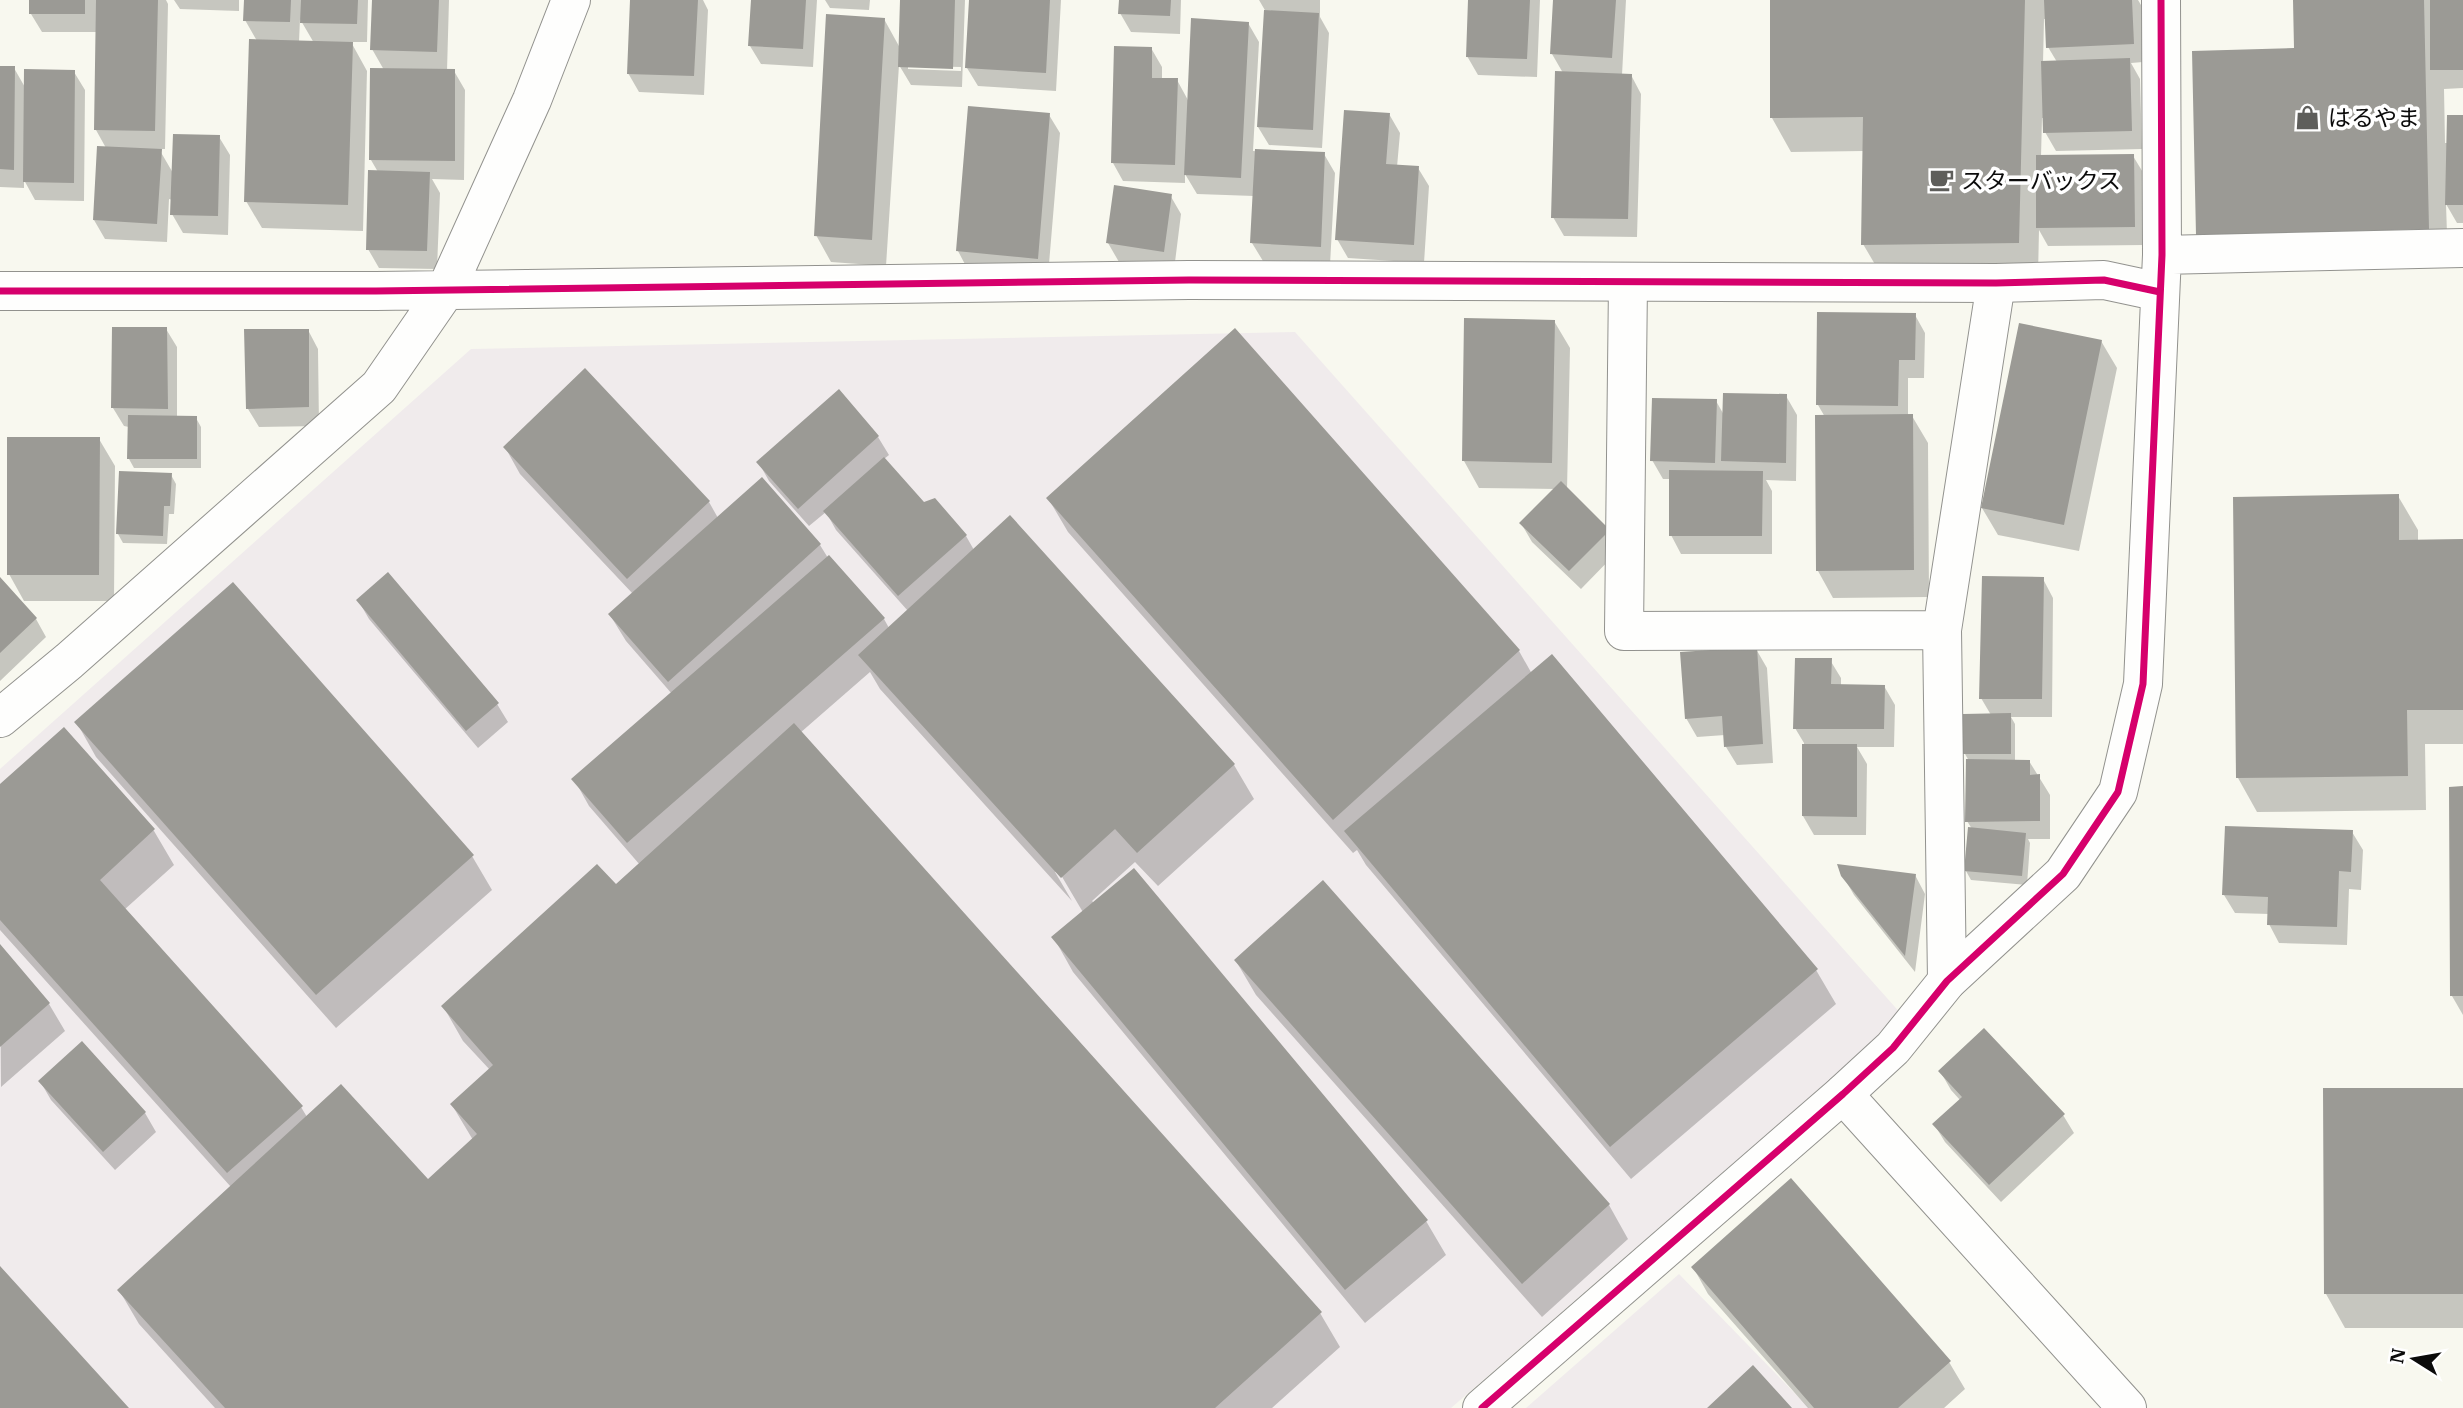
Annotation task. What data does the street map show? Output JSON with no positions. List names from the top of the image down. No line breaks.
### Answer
{"places":{"shop":["はるやま"],"cafe":["スターバックス"]},"north":"left"}
